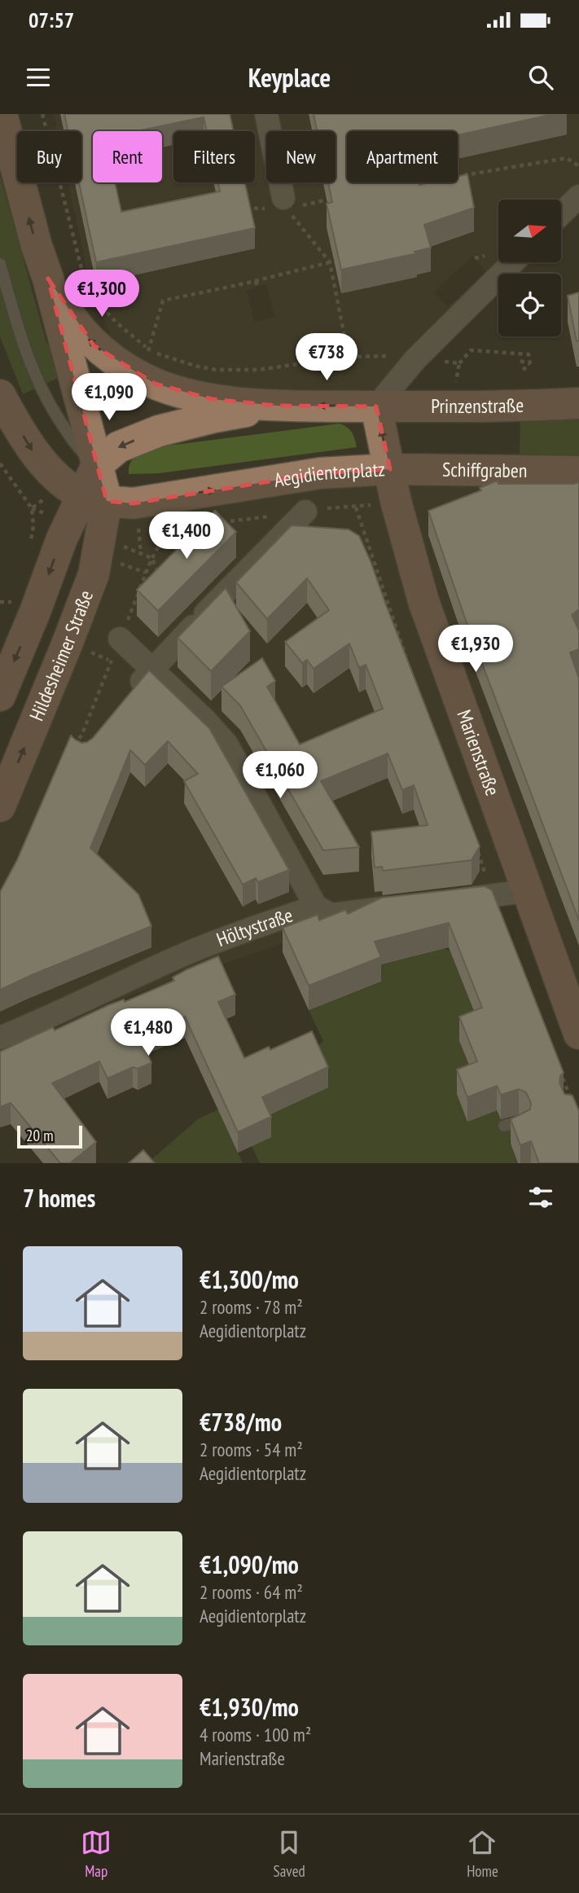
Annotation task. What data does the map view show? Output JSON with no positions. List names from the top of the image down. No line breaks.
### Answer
{"streets":{"main road":["Prinzenstraße","Schiffgraben","Aegidientorplatz","Hildesheimer Straße","Marienstraße"],"street":["Höltystraße"]},"crossings":[["Prinzenstraße","Aegidientorplatz"],["Schiffgraben","Aegidientorplatz"],["Schiffgraben","Marienstraße"],["Aegidientorplatz","Hildesheimer Straße"],["Aegidientorplatz","Marienstraße"]],"scale_bar":"20 m","north":"right","page":{"status":"07:57","header":"Keyplace","chip":["Buy","Rent","Filters","New","Apartment"],"price":["€1,300","€738","€1,090","€1,400","€1,930","€1,060","€1,480"],"scale":"20 m","heading":"7 homes","list":[{"name":"€1,300/mo","note":"2 rooms · 78 m² · Aegidientorplatz"},{"name":"€738/mo","note":"2 rooms · 54 m² · Aegidientorplatz"},{"name":"€1,090/mo","note":"2 rooms · 64 m² · Aegidientorplatz"},{"name":"€1,930/mo","note":"4 rooms · 100 m² · Marienstraße"}],"tabs":["Map","Saved","Home"]}}
